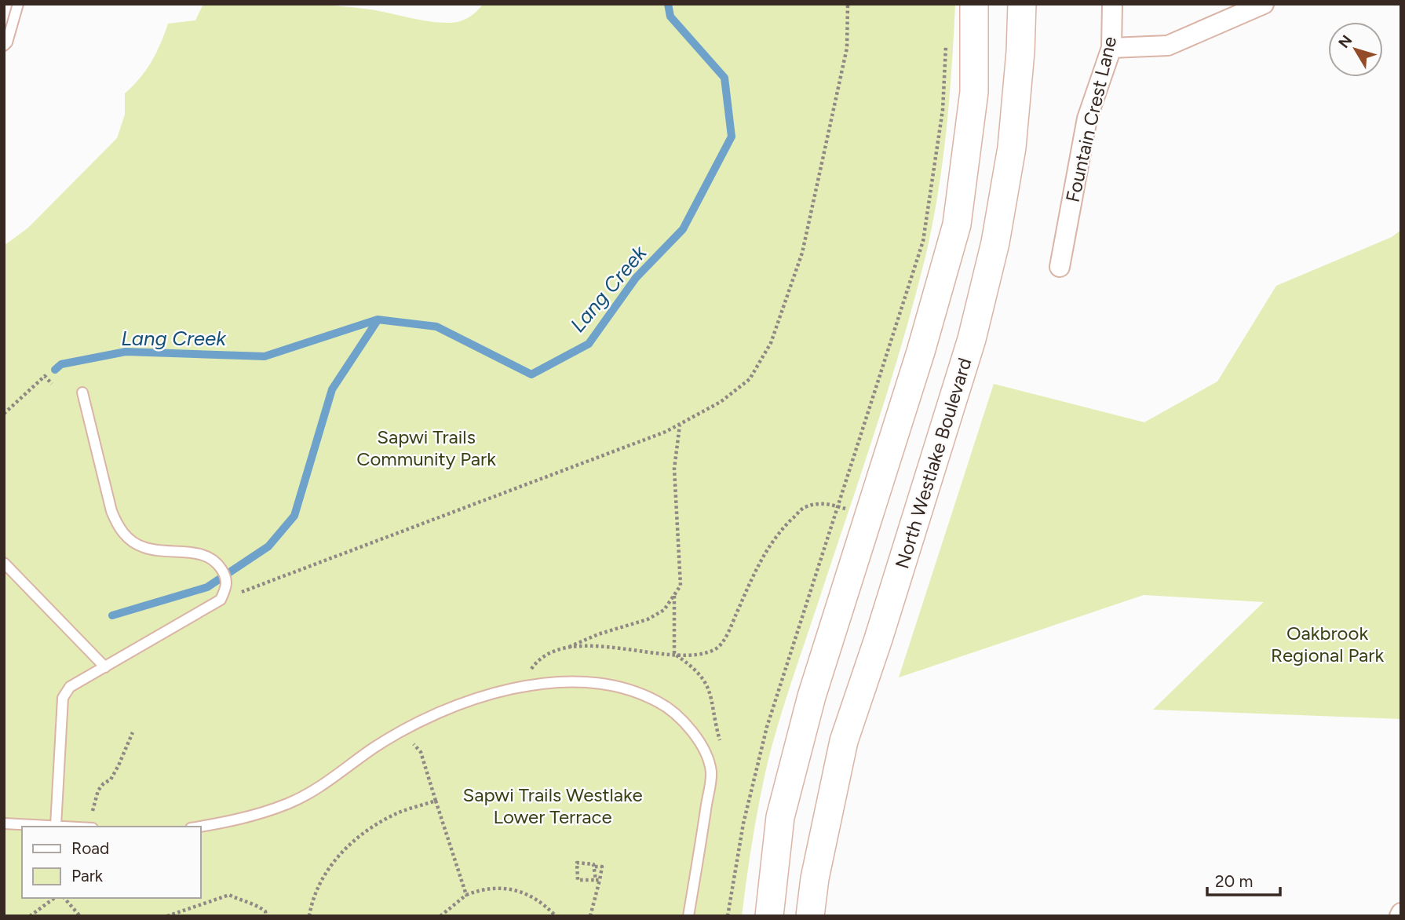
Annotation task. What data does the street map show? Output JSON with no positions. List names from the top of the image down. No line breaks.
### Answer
{"streets":{"main road":["North Westlake Boulevard"],"street":["Fountain Crest Lane"]},"water":["Lang Creek"],"parks":["Sapwi Trails Community Park","Oakbrook Regional Park","Sapwi Trails Westlake Lower Terrace"],"legend":["Road","Park"],"scale_bar":"20 m","north":"top left"}
